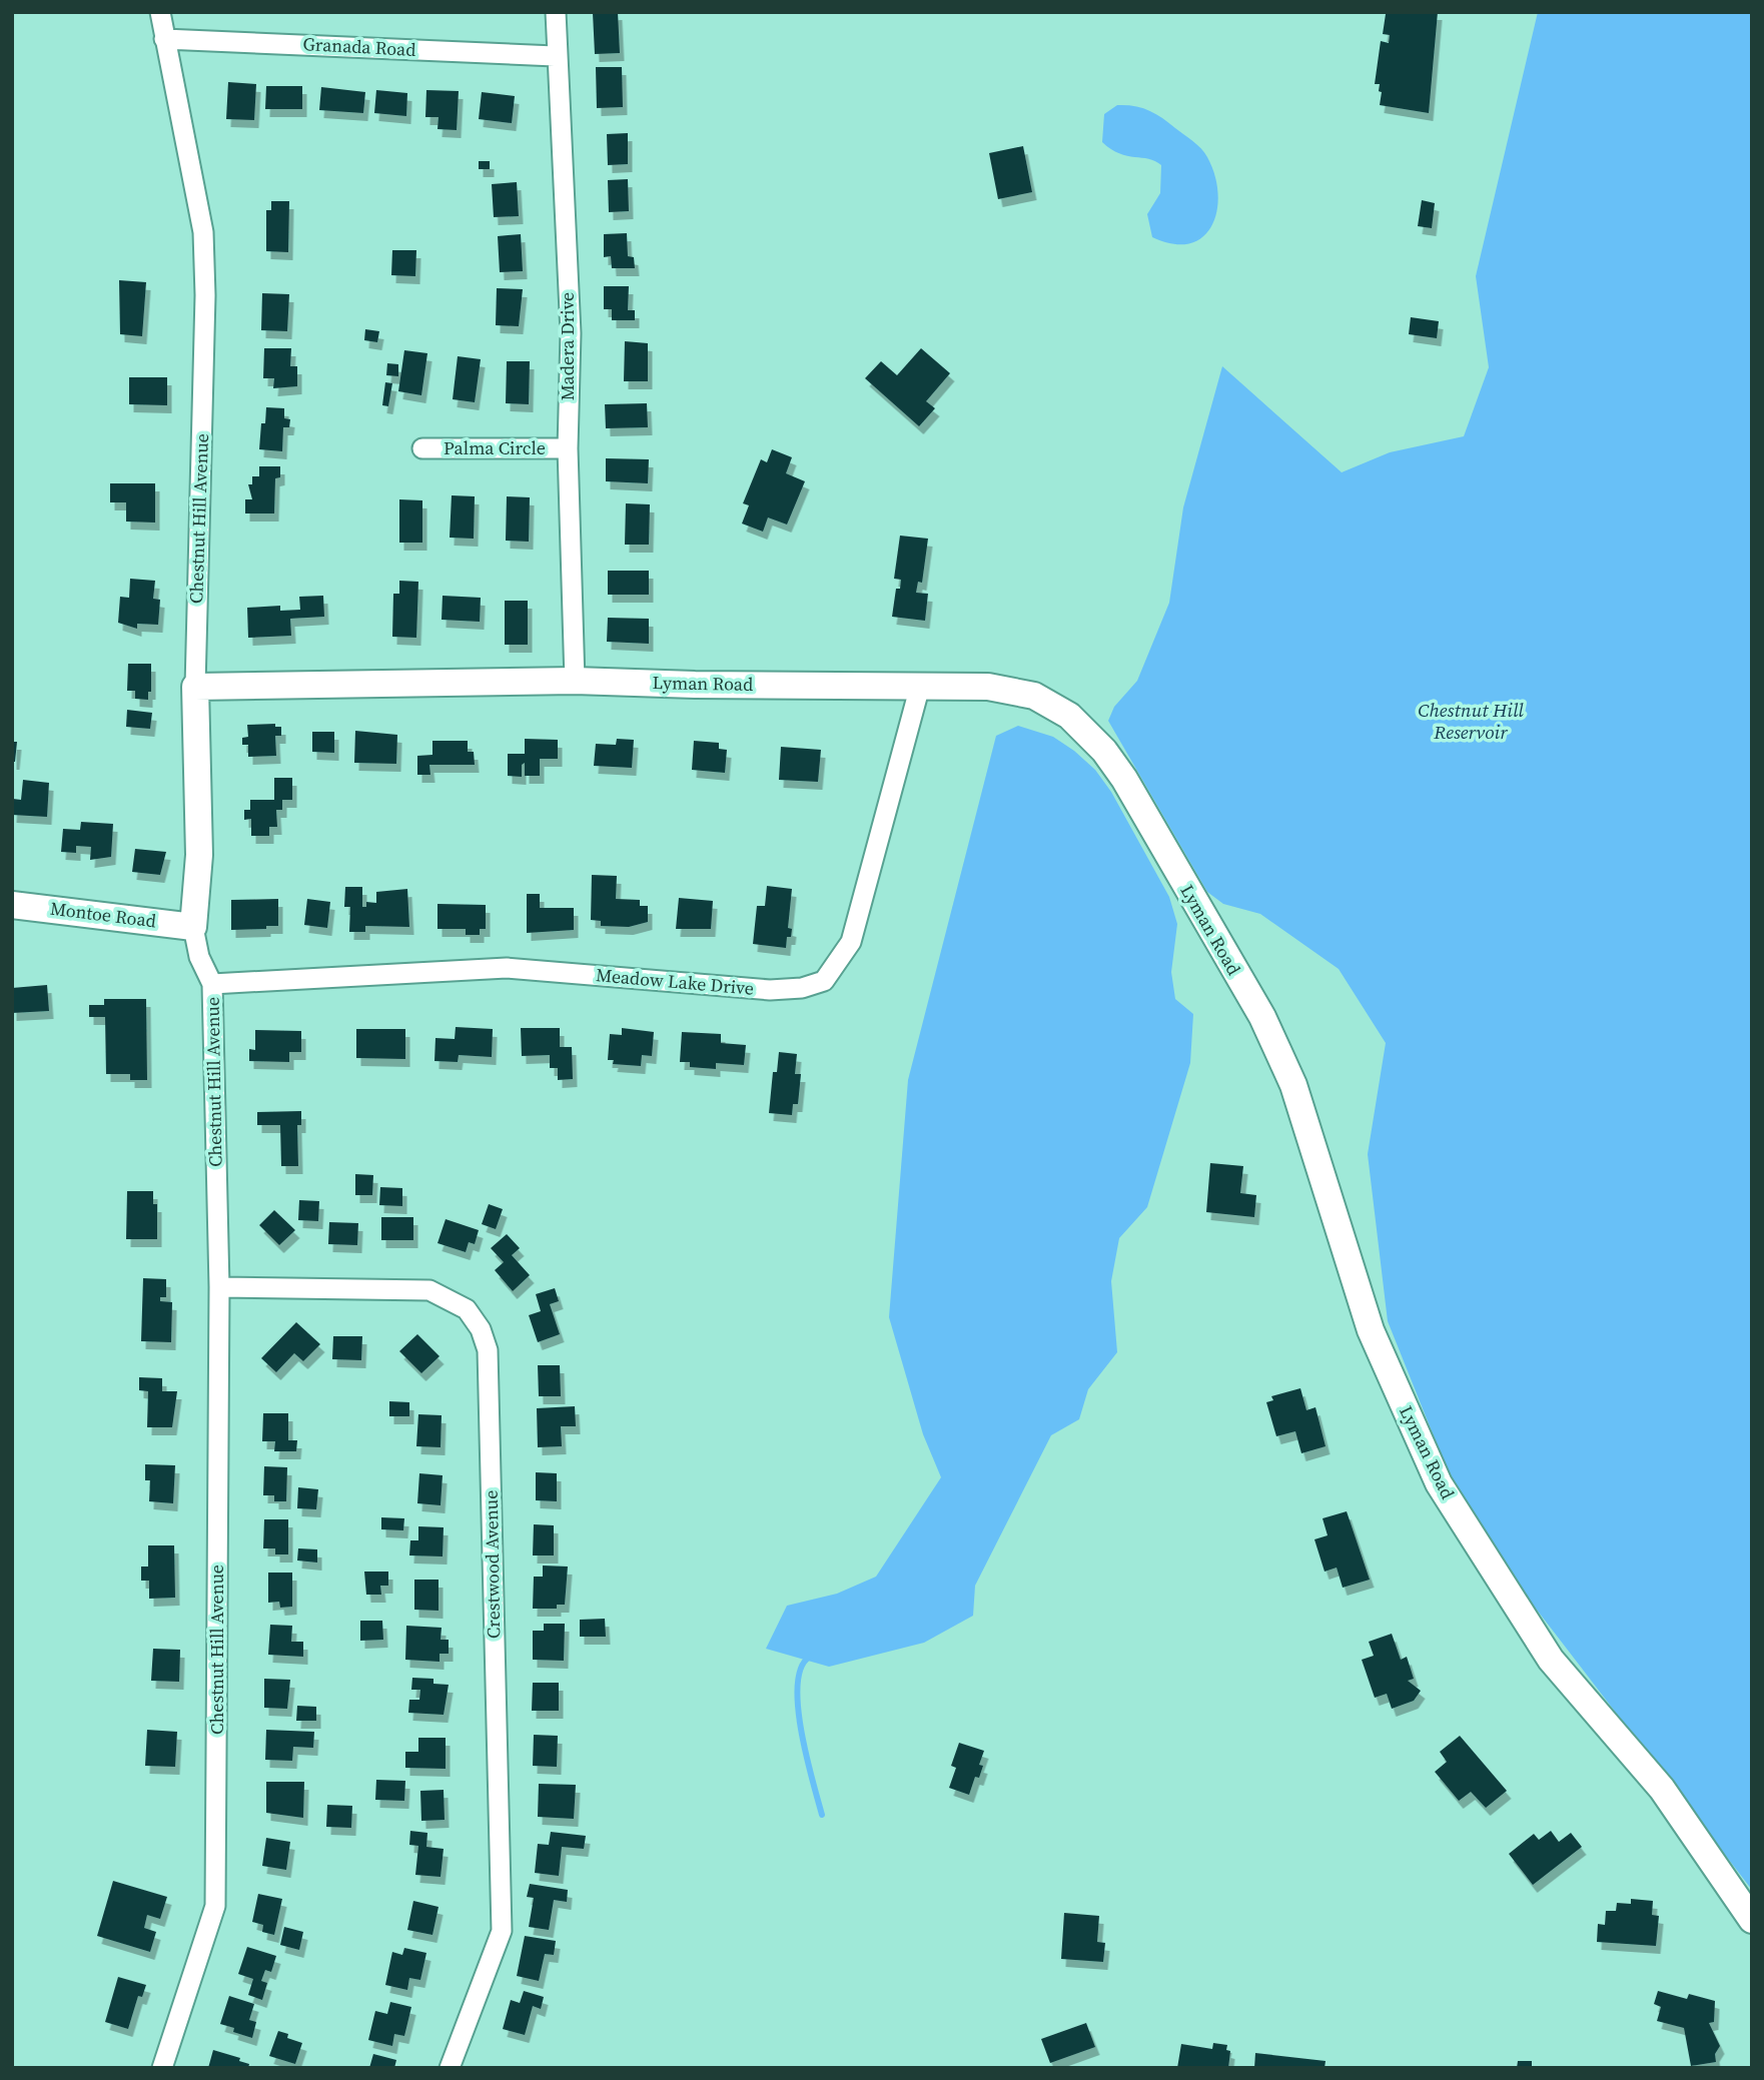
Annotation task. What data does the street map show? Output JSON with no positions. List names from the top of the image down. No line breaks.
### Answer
{"streets":{"street":["Granada Road","Madera Drive","Palma Circle","Chestnut Hill Avenue","Lyman Road","Montoe Road","Meadow Lake Drive","Crestwood Avenue"]},"crossings":[["Granada Road","Madera Drive"],["Granada Road","Chestnut Hill Avenue"],["Madera Drive","Palma Circle"],["Madera Drive","Lyman Road"],["Chestnut Hill Avenue","Lyman Road"],["Chestnut Hill Avenue","Montoe Road"],["Chestnut Hill Avenue","Meadow Lake Drive"],["Chestnut Hill Avenue","Crestwood Avenue"],["Lyman Road","Meadow Lake Drive"]],"water":["Chestnut Hill Reservoir"]}
